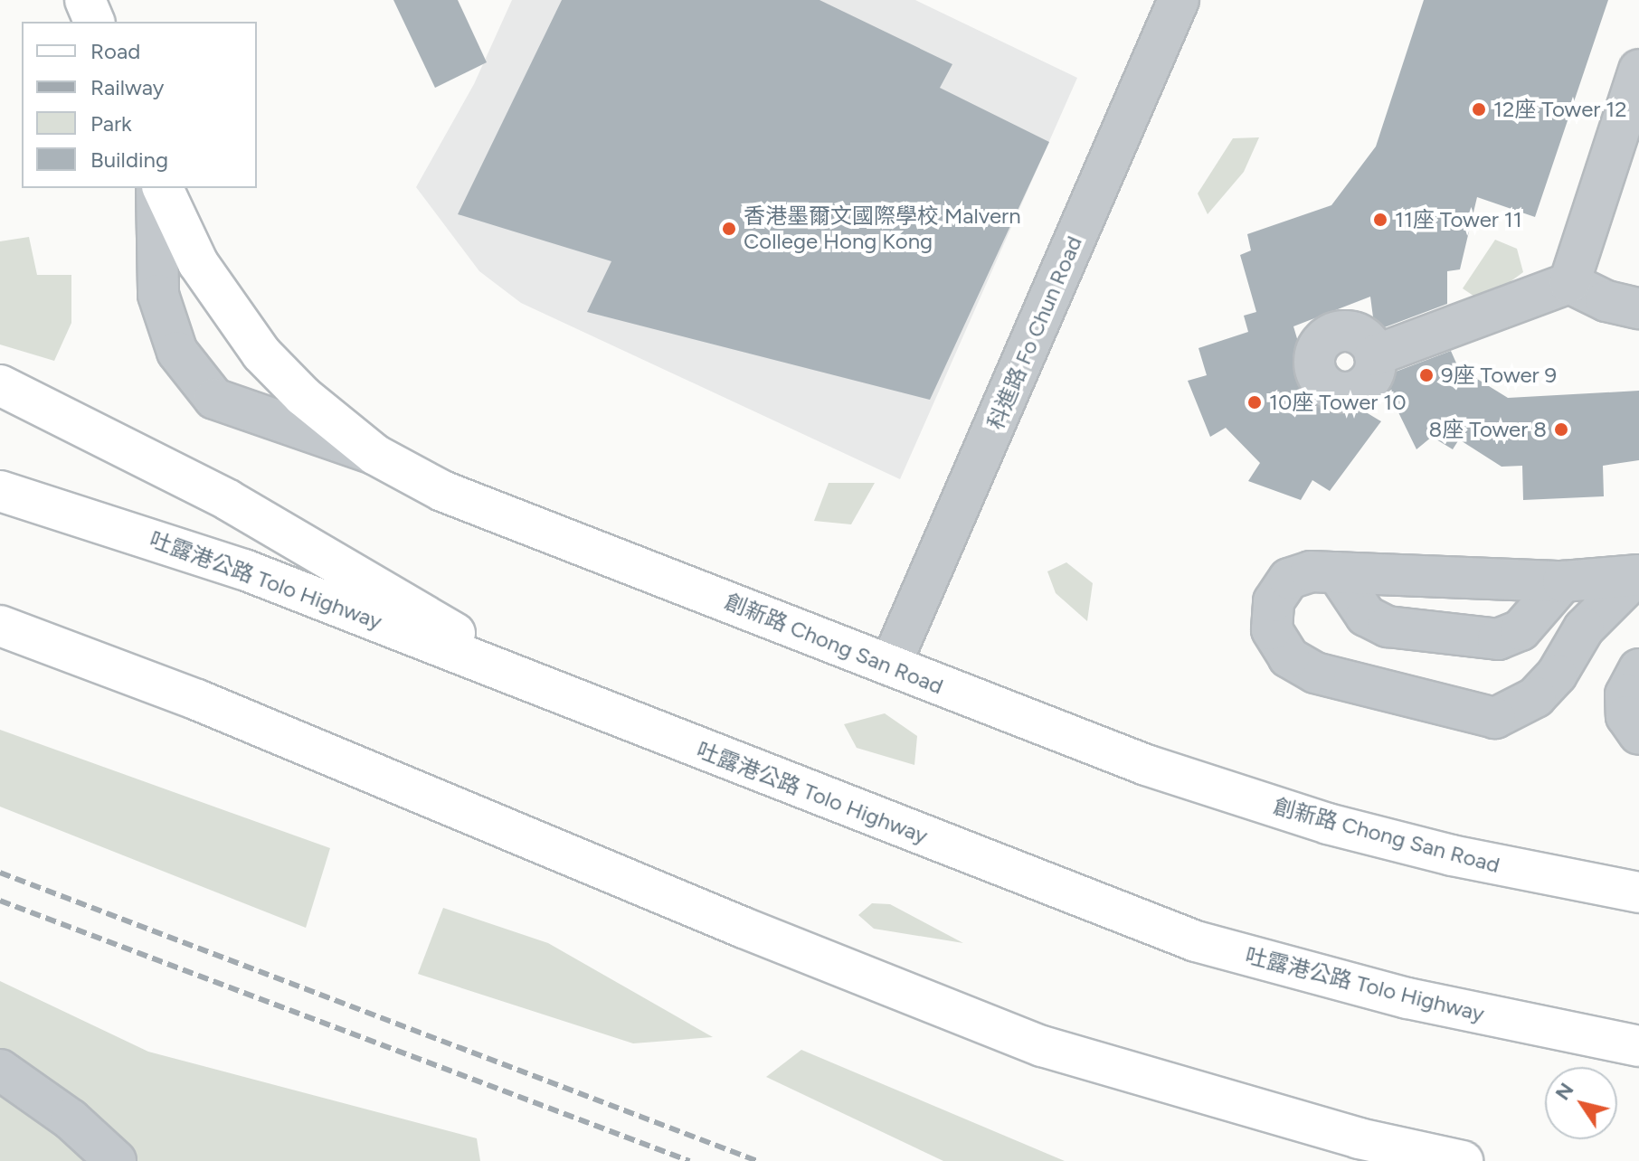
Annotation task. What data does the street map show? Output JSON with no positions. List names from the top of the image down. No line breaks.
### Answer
{"streets":{"main road":["吐露港公路 Tolo Highway","創新路 Chong San Road"],"street":["科進路 Fo Chun Road"]},"crossings":[["科進路 Fo Chun Road","創新路 Chong San Road"]],"places":["12座 Tower 12","11座 Tower 11","香港墨爾文國際學校 Malvern College Hong Kong","9座 Tower 9","10座 Tower 10","8座 Tower 8"],"legend":["Road","Railway","Park","Building"],"north":"top left"}
